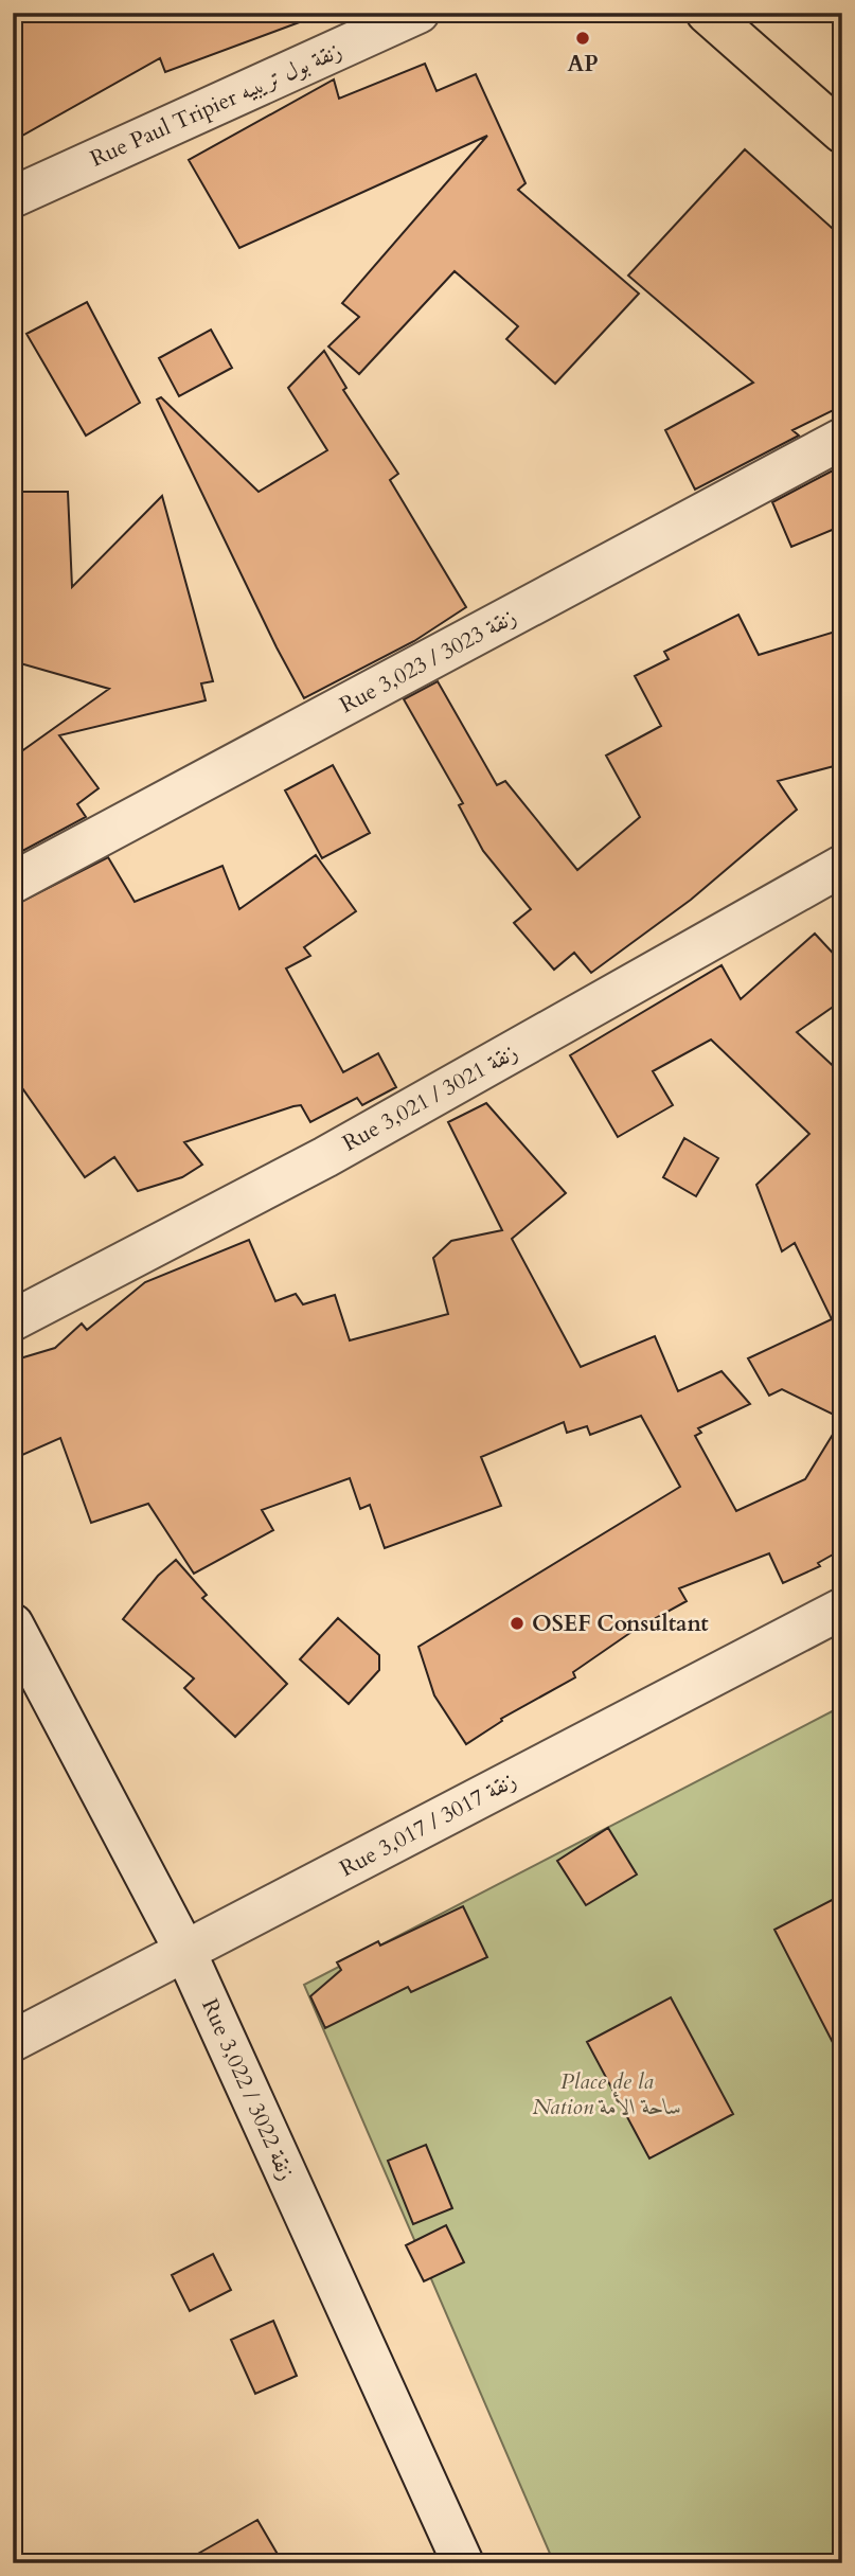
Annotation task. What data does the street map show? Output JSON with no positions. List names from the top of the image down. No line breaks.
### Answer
{"streets":{"street":["Rue Paul Tripier زنقة بول تريبيه","Rue 3,023 / زنقة 3023","Rue 3,021 / زنقة 3021","Rue 3,017 / زنقة 3017","Rue 3,022 / زنقة 3022"]},"crossings":[["Rue 3,017 / زنقة 3017","Rue 3,022 / زنقة 3022"]],"parks":["Place de la Nation ساحة الأمة"],"places":["AP","OSEF Consultant"]}
